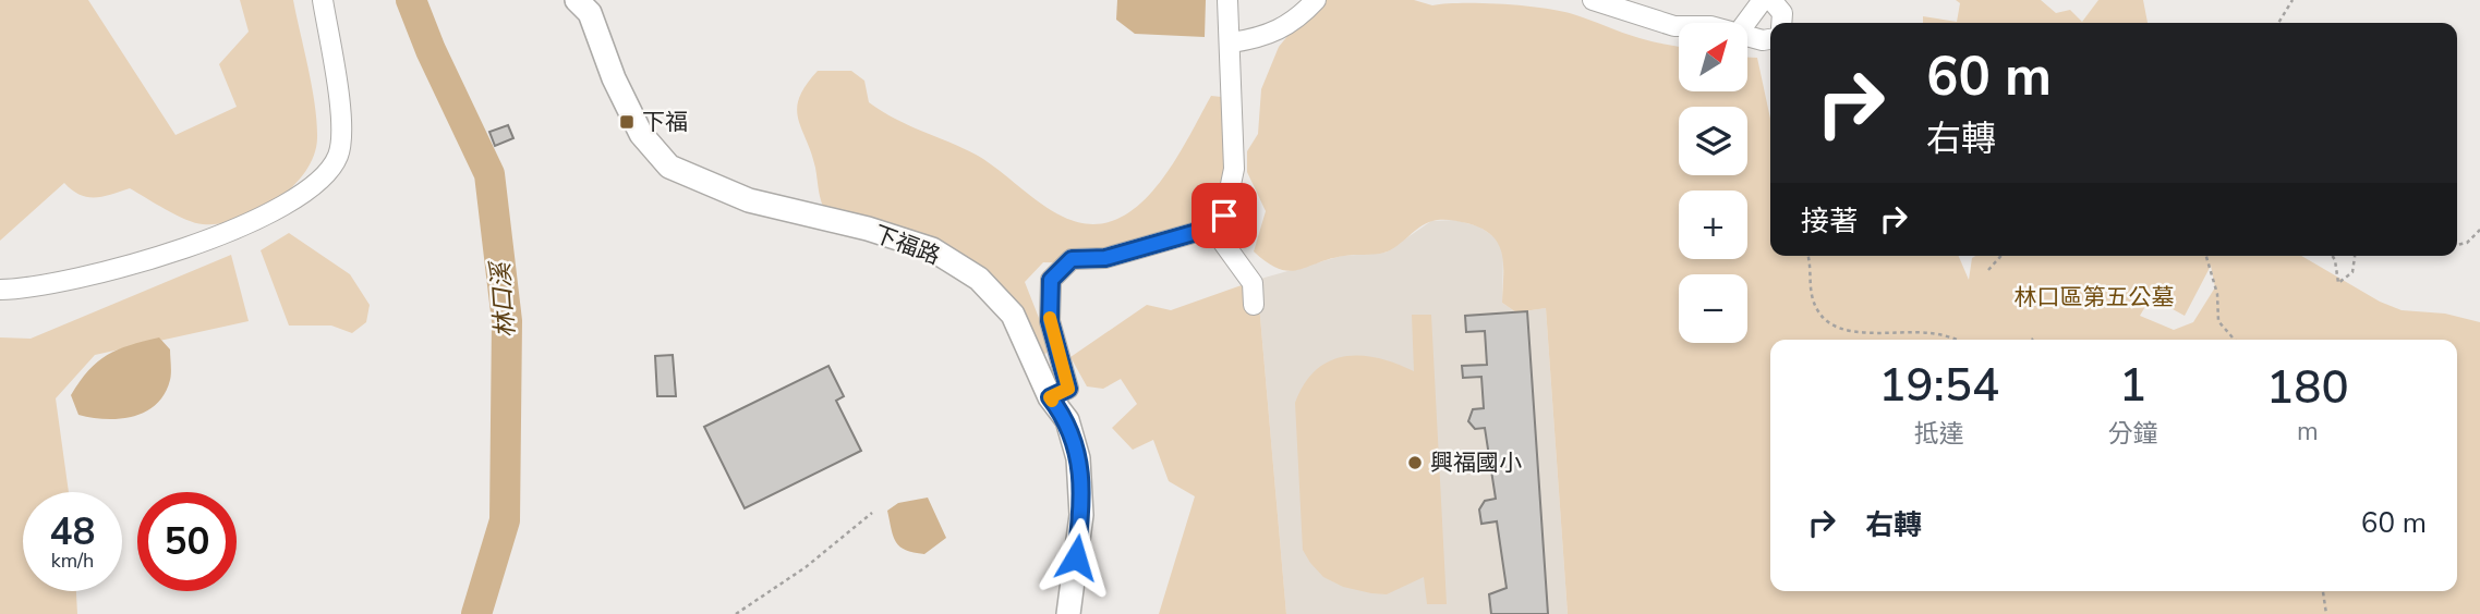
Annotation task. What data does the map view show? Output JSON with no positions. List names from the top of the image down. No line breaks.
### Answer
{"streets":{"main road":["下福路"]},"water":["林口溪"],"parks":["林口區第五公墓"],"places":{"transit":["下福"],"other":["興福國小"]},"north":"top right","page":{"map_buttons":["+","−"],"turn":["60 m","右轉"],"then":"接著","eta":["19:54","抵達","1","分鐘","180","m"],"list":[{"name":"右轉","value":"60 m"}],"speed":"48 km/h","limit":"50"}}
